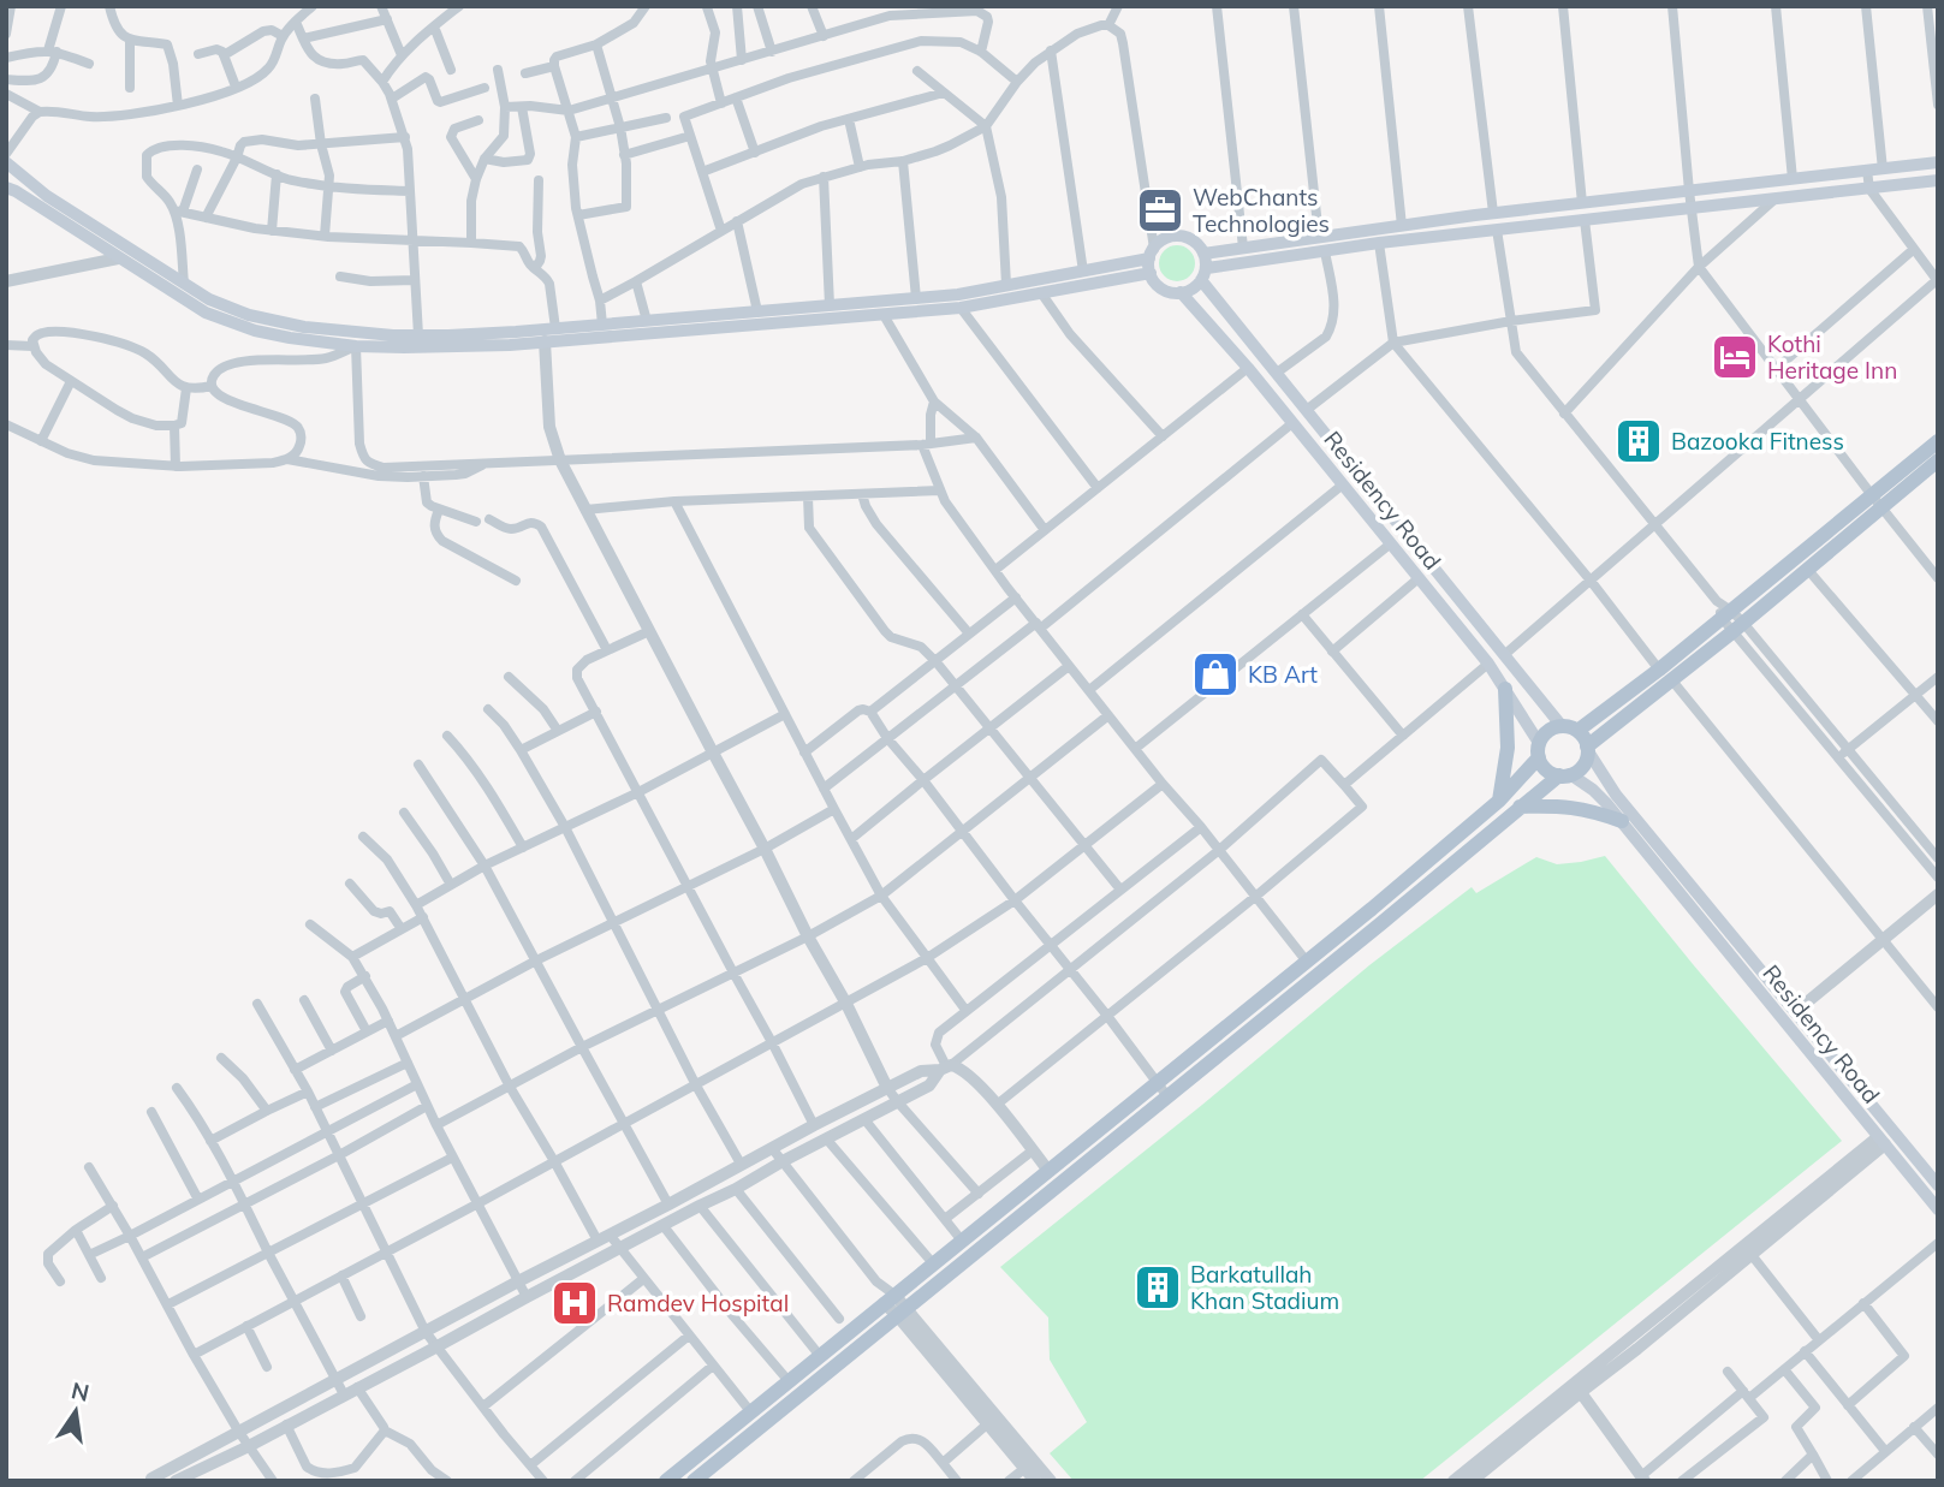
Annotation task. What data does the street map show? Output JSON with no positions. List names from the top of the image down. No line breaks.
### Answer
{"streets":{"main road":["Residency Road"]},"places":{"office":["WebChants Technologies"],"hotel":["Kothi Heritage Inn"],"building":["Bazooka Fitness","Barkatullah Khan Stadium"],"shop":["KB Art"],"hospital":["Ramdev Hospital"]},"north":"top"}
